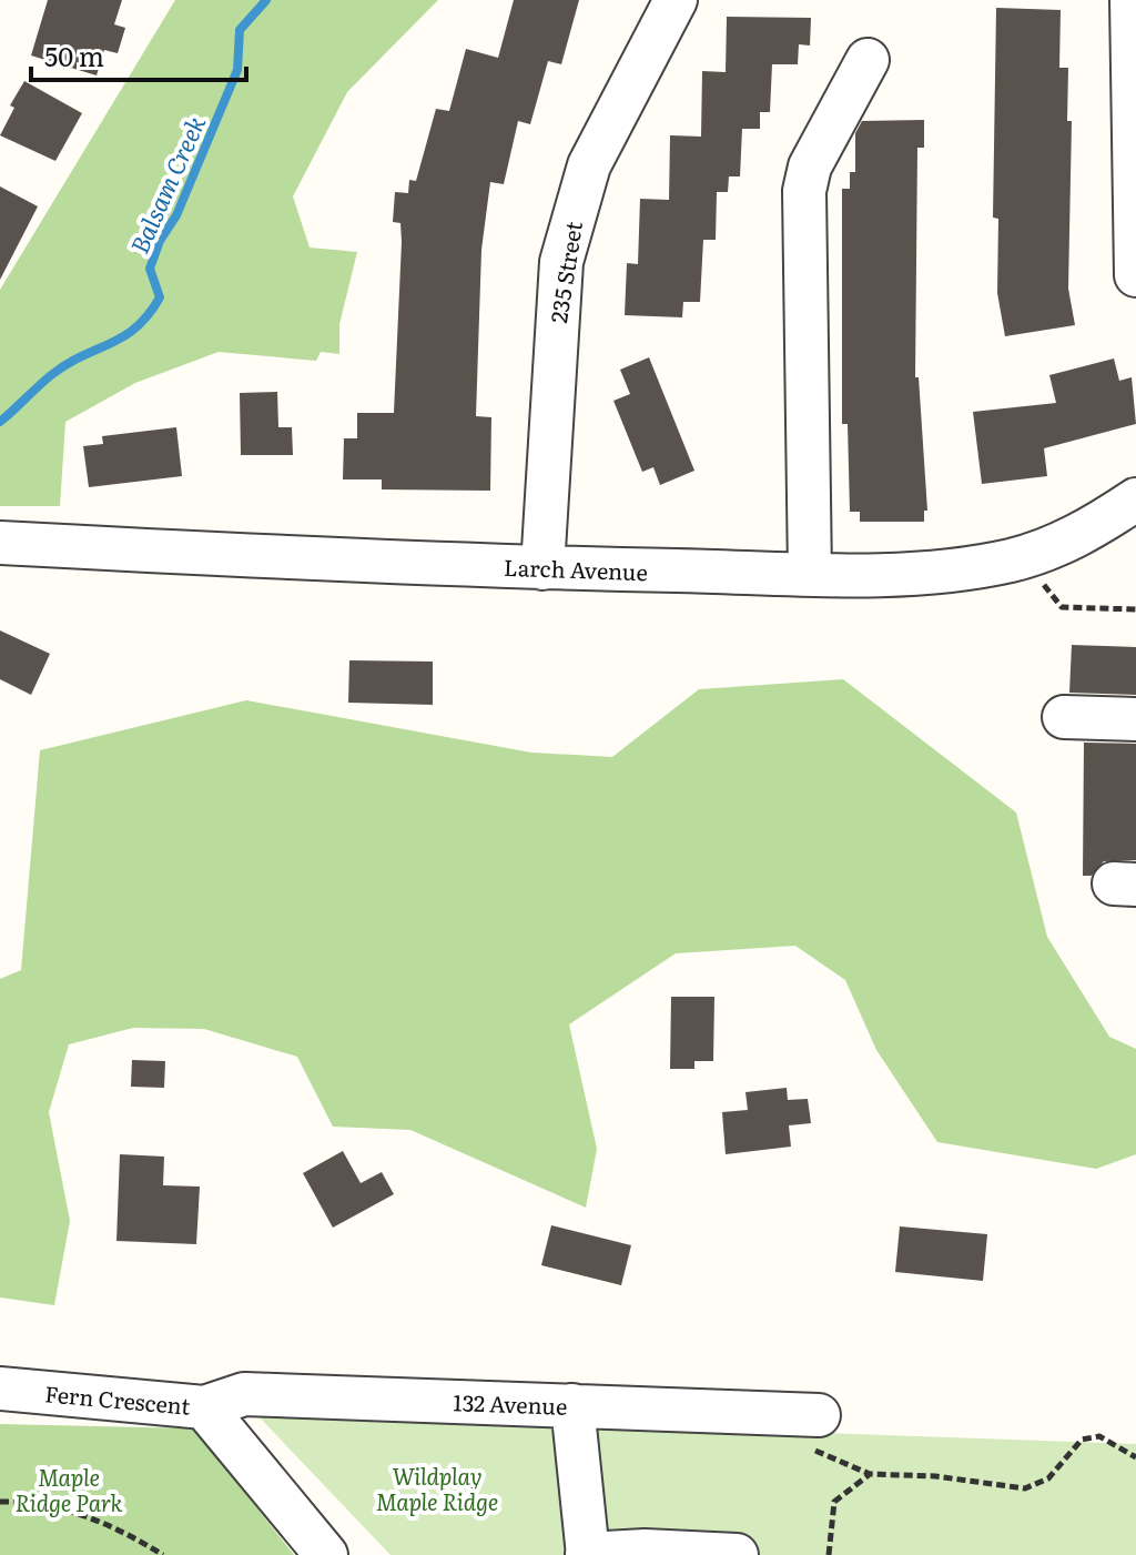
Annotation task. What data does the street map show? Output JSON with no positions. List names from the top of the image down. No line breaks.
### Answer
{"streets":{"street":["235 Street","Larch Avenue","Fern Crescent","132 Avenue"]},"crossings":[["235 Street","Larch Avenue"],["Fern Crescent","132 Avenue"]],"water":["Balsam Creek"],"parks":["Wildplay Maple Ridge","Maple Ridge Park"],"scale_bar":"50 m"}
